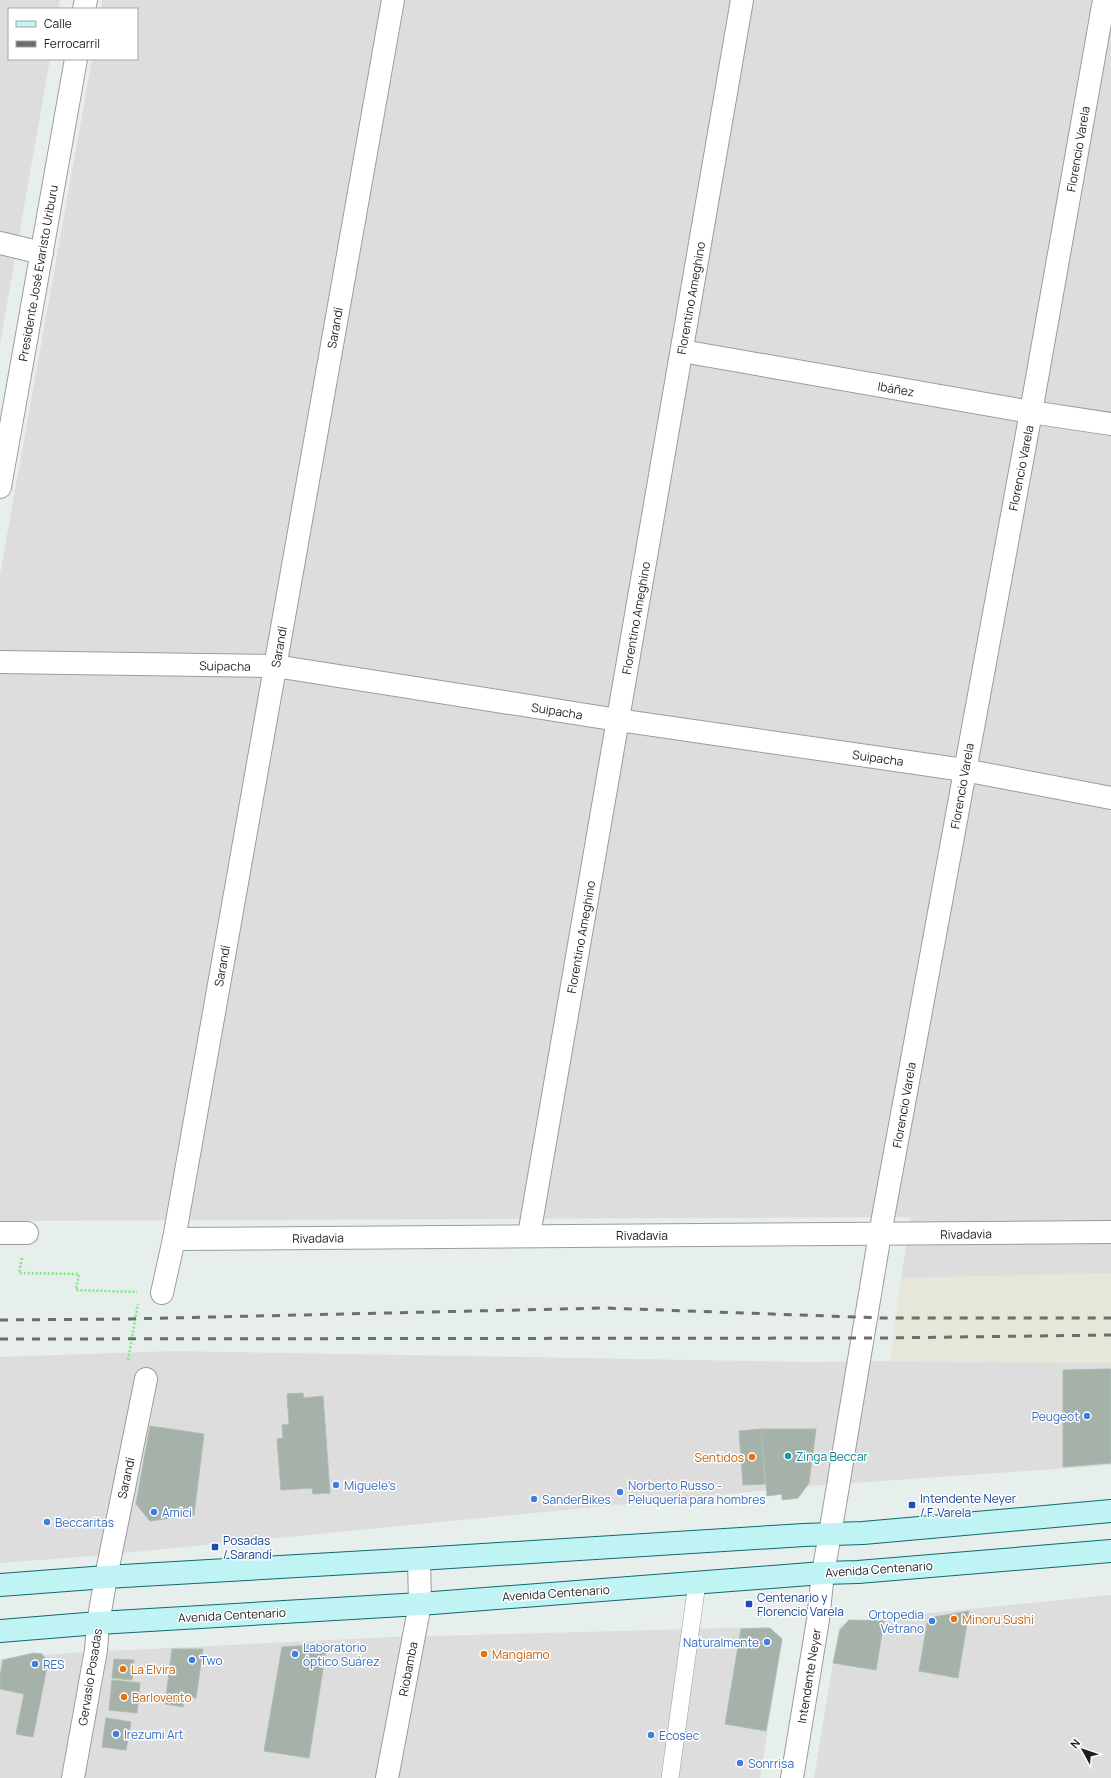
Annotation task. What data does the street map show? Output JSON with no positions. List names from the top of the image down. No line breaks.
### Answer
{"streets":{"main road":["Avenida Centenario"],"street":["Florencio Varela","Presidente José Evaristo Uriburu","Florentino Ameghino","Sarandí","Ibáñez","Suipacha","Rivadavia","Riobamba","Intendente Neyer","Gervasio Posadas"]},"crossings":[["Florencio Varela","Ibáñez"],["Florencio Varela","Suipacha"],["Florencio Varela","Rivadavia"],["Florencio Varela","Avenida Centenario"],["Florencio Varela","Intendente Neyer"],["Florentino Ameghino","Ibáñez"],["Florentino Ameghino","Suipacha"],["Florentino Ameghino","Rivadavia"],["Sarandí","Suipacha"],["Sarandí","Rivadavia"],["Sarandí","Gervasio Posadas"],["Avenida Centenario","Riobamba"],["Avenida Centenario","Intendente Neyer"],["Avenida Centenario","Gervasio Posadas"]],"places":{"other":["Peugeot","Zinga Beccar","Sentidos","Miguele's","Norberto Russo - Peluquería para hombres","SanderBikes","Amici","Beccaritas","Minoru Sushi","Ortopedia Vetrano","Naturalmente","Laboratorio óptico Suárez","Mangiamo","Two","RES","La Elvira","Barlovento","Irezumi Art","Ecosec","Sonrrisa"],"transit":["Intendente Neyer / F. Varela","Posadas / Sarandí","Centenario y Florencio Varela"]},"legend":["Calle","Ferrocarril"],"north":"top left"}
